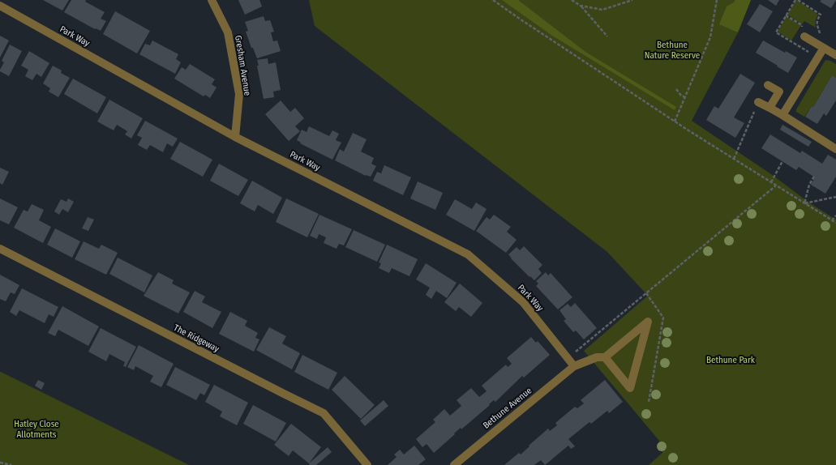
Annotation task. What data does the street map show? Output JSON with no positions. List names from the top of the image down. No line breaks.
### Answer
{"streets":{"street":["Park Way","Gresham Avenue","The Ridgeway","Bethune Avenue"]},"crossings":[["Park Way","Gresham Avenue"],["Park Way","Bethune Avenue"]],"parks":["Bethune Nature Reserve","Bethune Park","Hatley Close Allotments"]}
